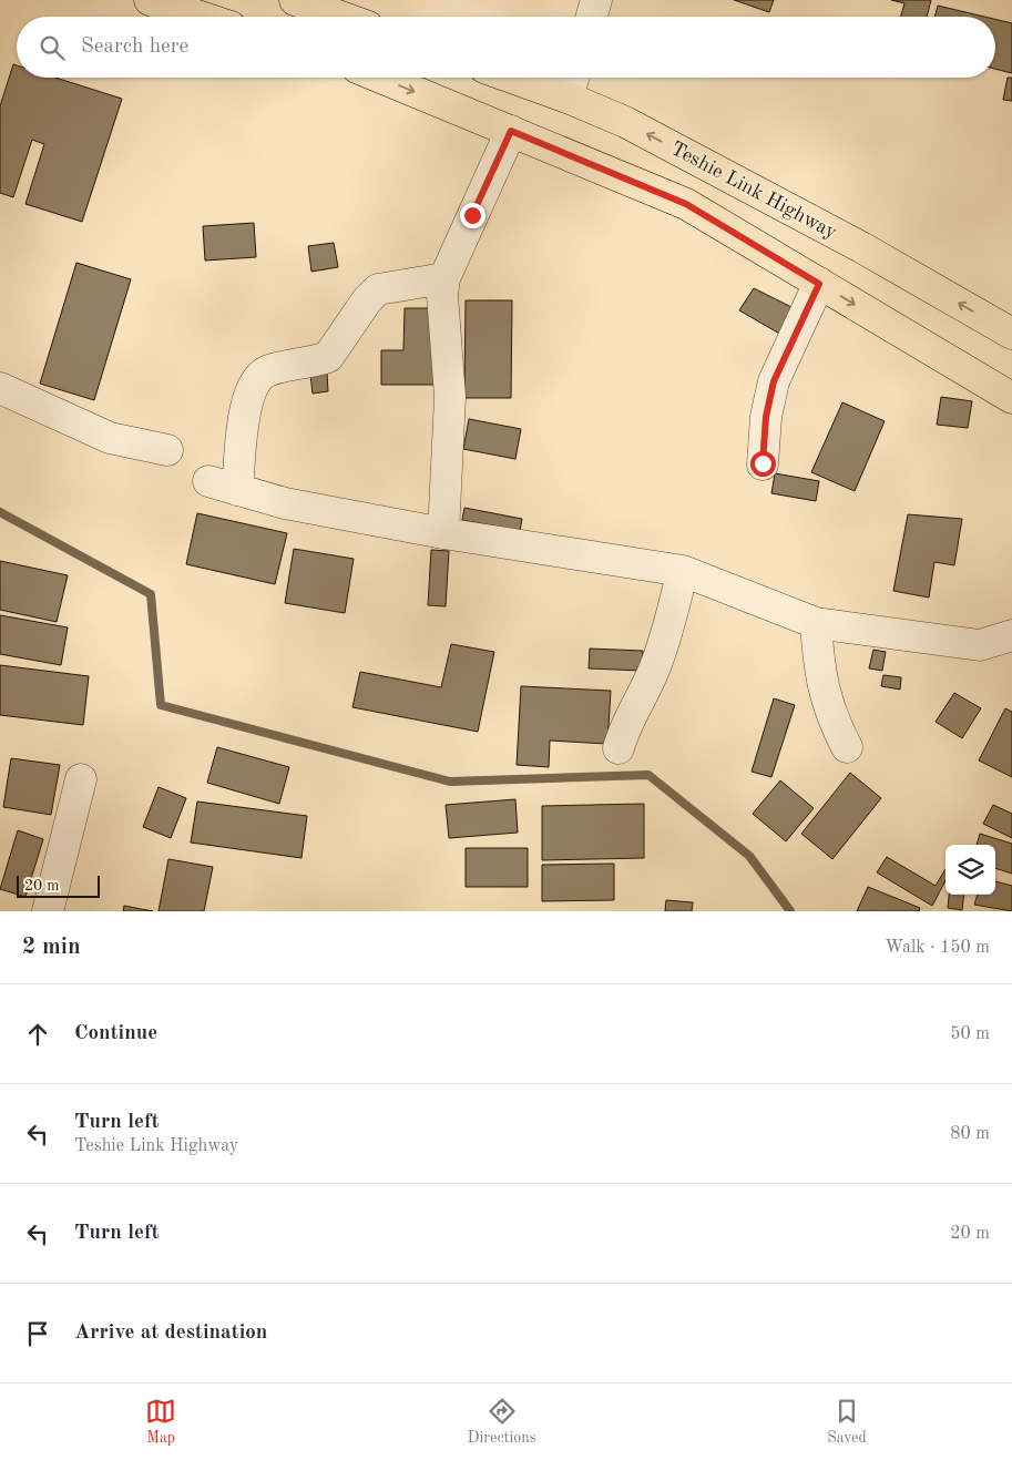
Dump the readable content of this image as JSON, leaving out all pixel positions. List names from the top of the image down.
{
  "streets": {
    "main road": ["Teshie Link Highway"]
  },
  "scale_bar": "20 m",
  "page": {
    "search": "Search here",
    "scale": "20 m",
    "heading": ["2 min", "Walk · 150 m"],
    "list": [
      ["Continue", "50 m"],
      ["Turn left", "Teshie Link Highway", "80 m"],
      ["Turn left", "20 m"],
      "Arrive at destination"
    ],
    "nav": ["Map", "Directions", "Saved"]
  }
}
